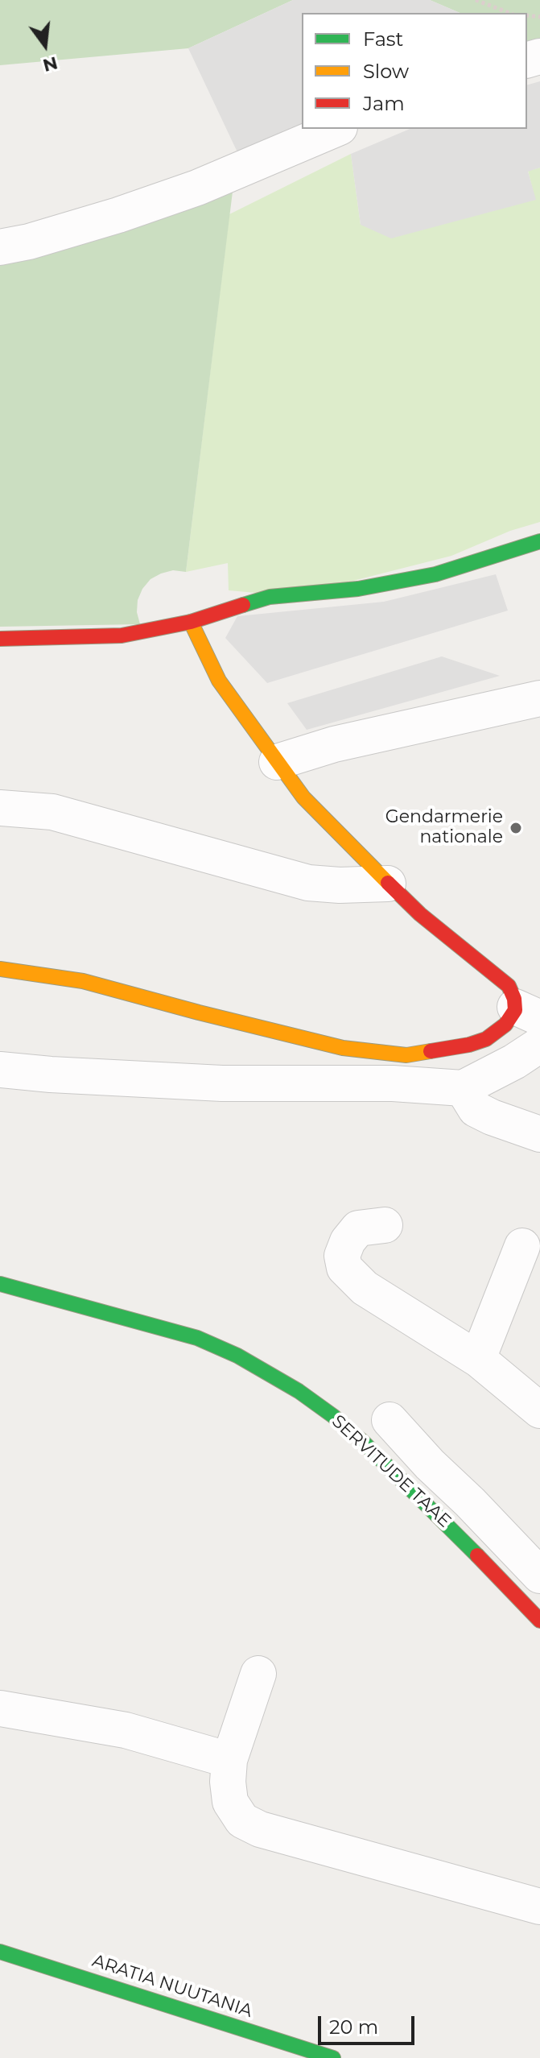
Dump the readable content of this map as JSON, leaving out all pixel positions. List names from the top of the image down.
{
  "streets": {
    "street": ["SERVITUDE TAAE", "ARATIA NUUTANIA"]
  },
  "places": ["Gendarmerie nationale"],
  "legend": ["Fast", "Slow", "Jam"],
  "scale_bar": "20 m",
  "north": "bottom"
}
